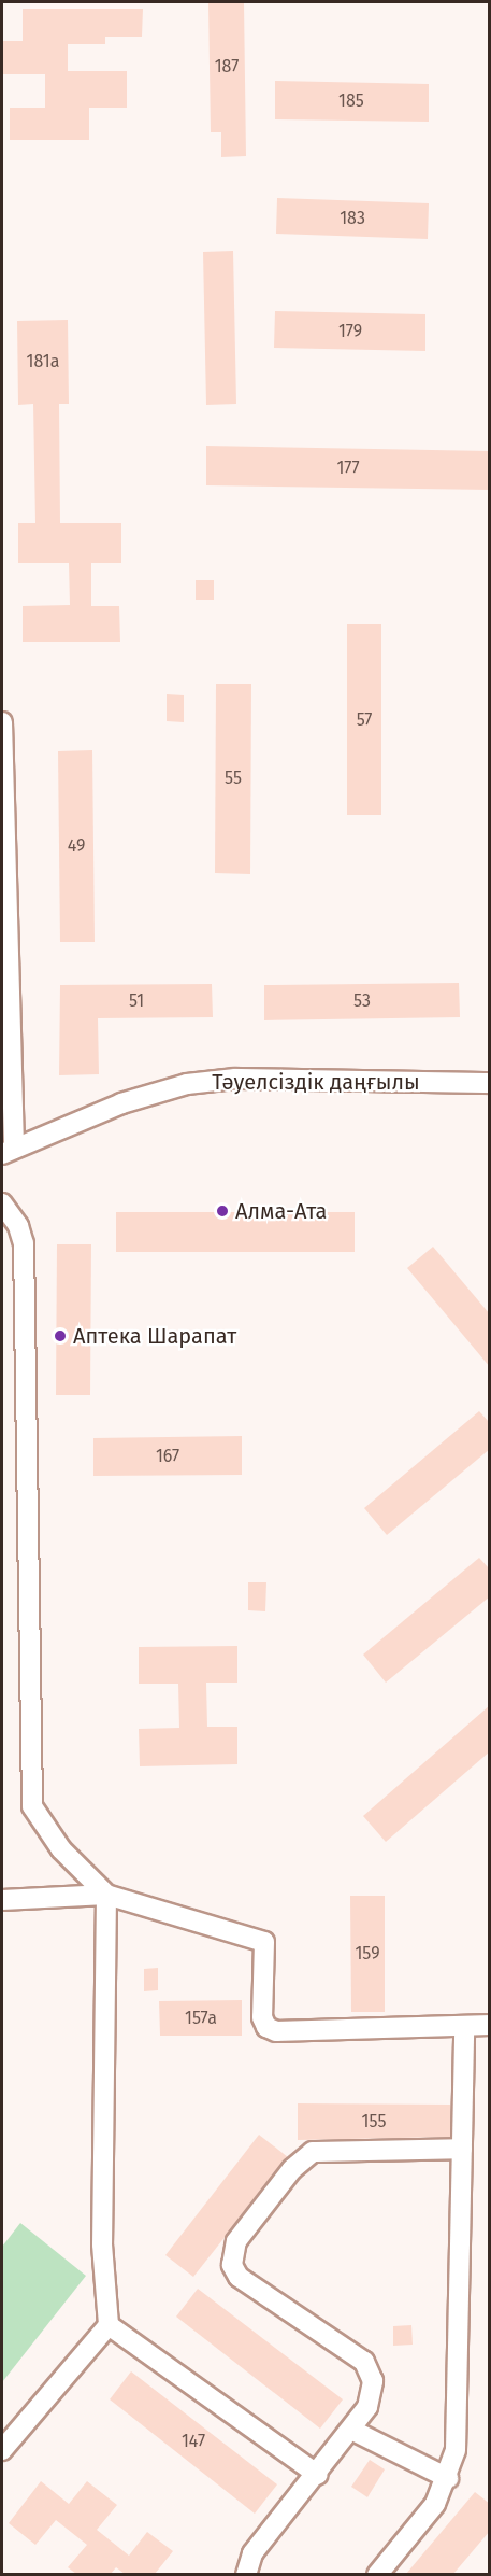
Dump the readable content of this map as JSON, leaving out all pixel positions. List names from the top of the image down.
{
  "streets": {
    "street": ["Тәуелсіздік даңғылы"]
  },
  "places": ["Алма-Ата", "Аптека Шарапат"],
  "house_numbers": [
    "187",
    "185",
    "183",
    "179",
    "181а",
    "177",
    "57",
    "55",
    "49",
    "51",
    "53",
    "167",
    "159",
    "157а",
    "155",
    "147"
  ]
}
